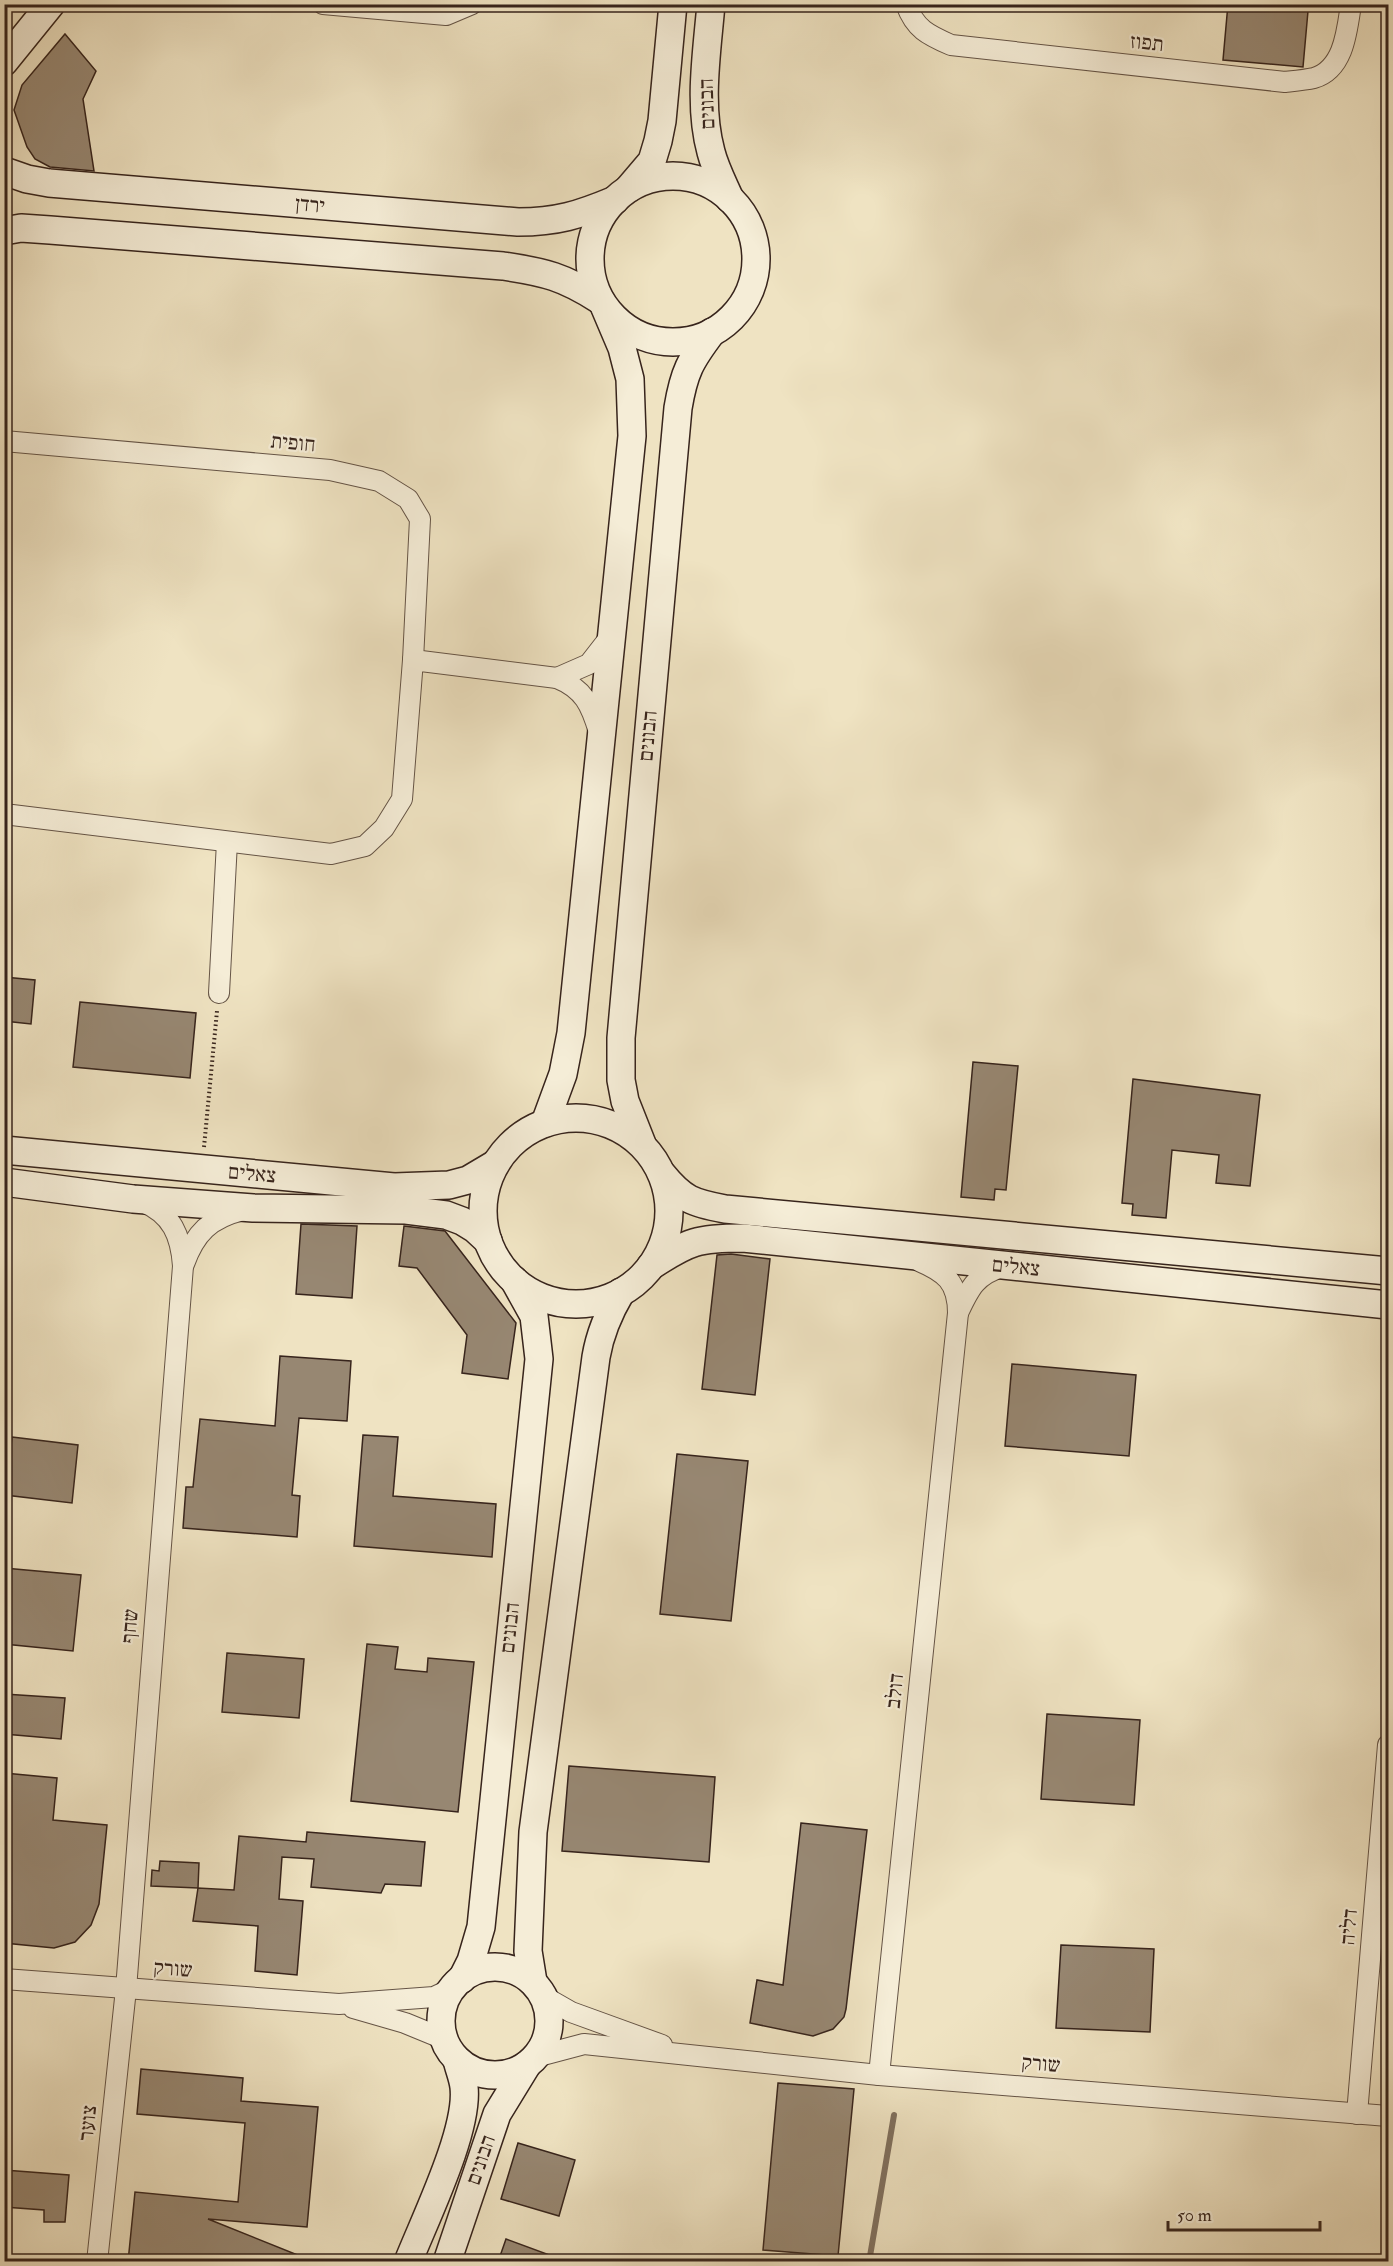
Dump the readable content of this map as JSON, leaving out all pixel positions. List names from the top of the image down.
{
  "streets": {
    "street": [
      "תפוז",
      "הבונים",
      "ירדן",
      "חופית",
      "צאלים",
      "שחף",
      "דולב",
      "דליה",
      "שורק",
      "צוער"
    ]
  },
  "crossings": [
    ["הבונים", "ירדן"],
    ["הבונים", "צאלים"],
    ["הבונים", "שורק"],
    ["צאלים", "שחף"],
    ["צאלים", "דולב"],
    ["שחף", "שורק"],
    ["שחף", "צוער"],
    ["דולב", "שורק"],
    ["דליה", "שורק"],
    ["שורק", "צוער"]
  ],
  "scale_bar": "50 m"
}
